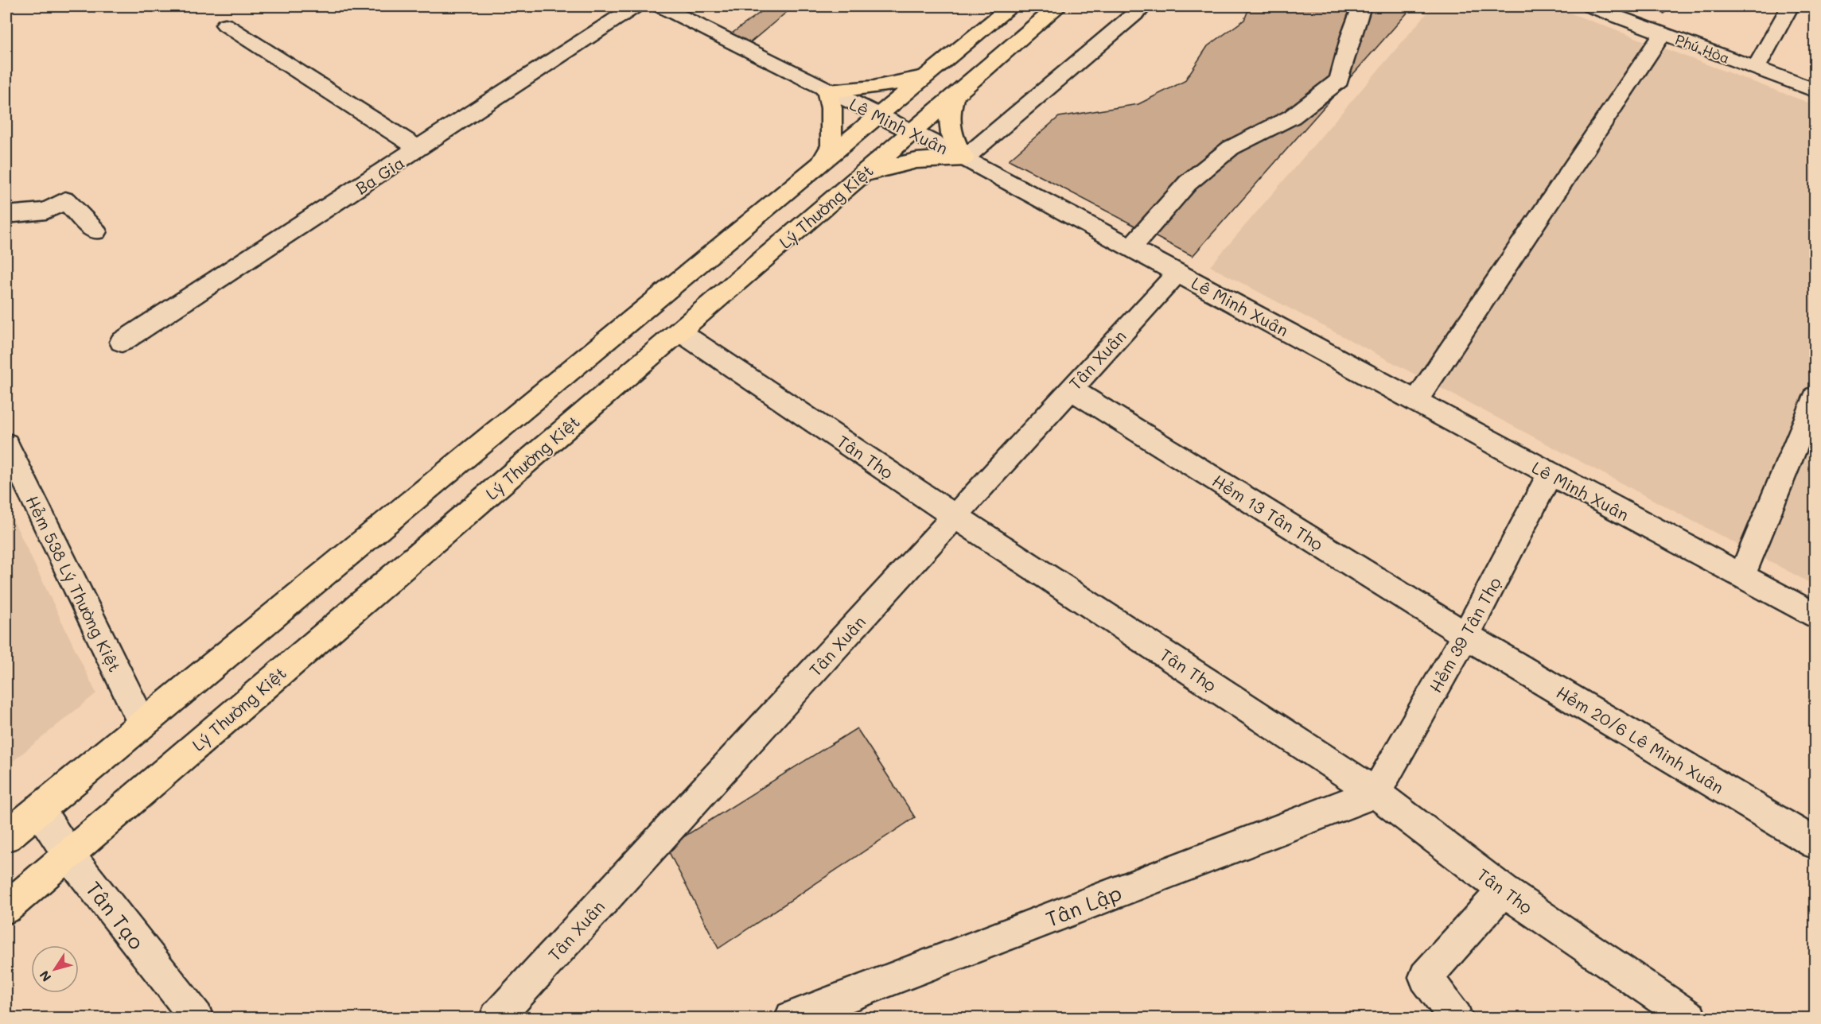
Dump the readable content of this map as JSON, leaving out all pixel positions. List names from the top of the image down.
{
  "streets": {
    "main road": ["Lý Thường Kiệt"],
    "street": [
      "Phú Hòa",
      "Lê Minh Xuân",
      "Ba Gia",
      "Tân Xuân",
      "Tân Thọ",
      "Hẻm 13 Tân Thọ",
      "Hẻm 538 Lý Thường Kiệt",
      "Hẻm 39 Tân Thọ",
      "Hẻm 20/6 Lê Minh Xuân",
      "Tân Lập",
      "Tân Tạo"
    ]
  },
  "crossings": [
    ["Lê Minh Xuân", "Lý Thường Kiệt"],
    ["Lê Minh Xuân", "Tân Xuân"],
    ["Lê Minh Xuân", "Hẻm 39 Tân Thọ"],
    ["Lý Thường Kiệt", "Tân Thọ"],
    ["Lý Thường Kiệt", "Hẻm 538 Lý Thường Kiệt"],
    ["Lý Thường Kiệt", "Tân Tạo"],
    ["Tân Xuân", "Tân Thọ"],
    ["Tân Xuân", "Hẻm 13 Tân Thọ"],
    ["Tân Thọ", "Hẻm 39 Tân Thọ"],
    ["Tân Thọ", "Tân Lập"],
    ["Hẻm 13 Tân Thọ", "Hẻm 39 Tân Thọ"],
    ["Hẻm 13 Tân Thọ", "Hẻm 20/6 Lê Minh Xuân"],
    ["Hẻm 39 Tân Thọ", "Hẻm 20/6 Lê Minh Xuân"],
    ["Hẻm 39 Tân Thọ", "Tân Lập"]
  ],
  "north": "bottom left"
}
